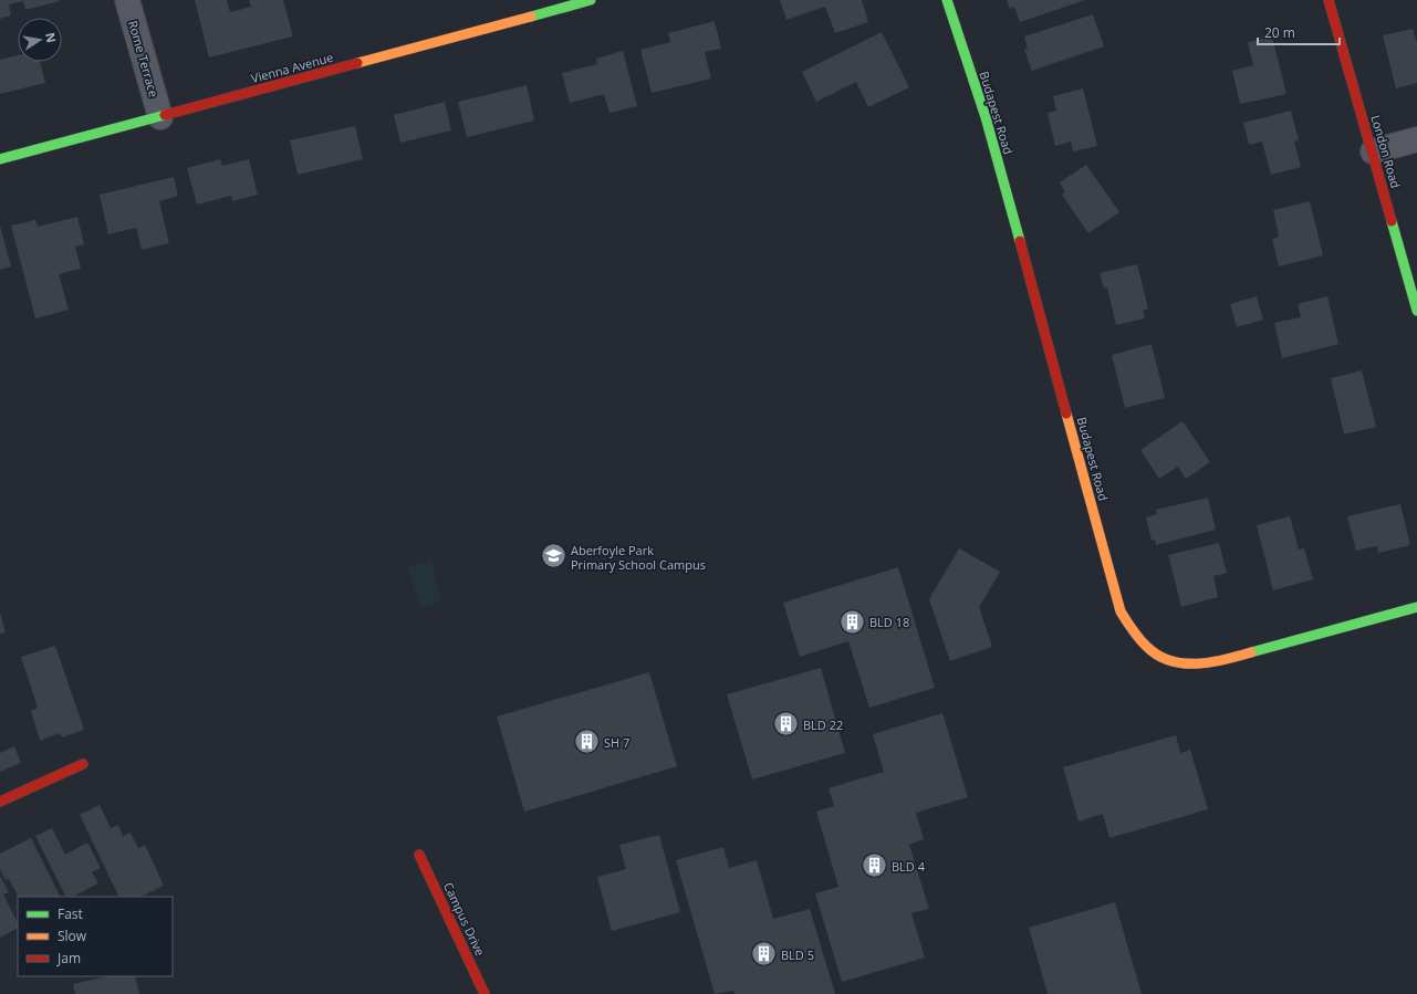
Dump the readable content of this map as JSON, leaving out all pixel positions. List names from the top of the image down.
{
  "streets": {
    "street": [
      "Rome Terrace",
      "Vienna Avenue",
      "Budapest Road",
      "London Road",
      "Campus Drive"
    ]
  },
  "crossings": [
    ["Rome Terrace", "Vienna Avenue"]
  ],
  "places": {
    "school or university": ["Aberfoyle Park Primary School Campus"],
    "building": [
      "BLD 18",
      "BLD 22",
      "SH 7",
      "BLD 4",
      "BLD 5"
    ]
  },
  "legend": ["Fast", "Slow", "Jam"],
  "scale_bar": "20 m",
  "north": "right"
}
